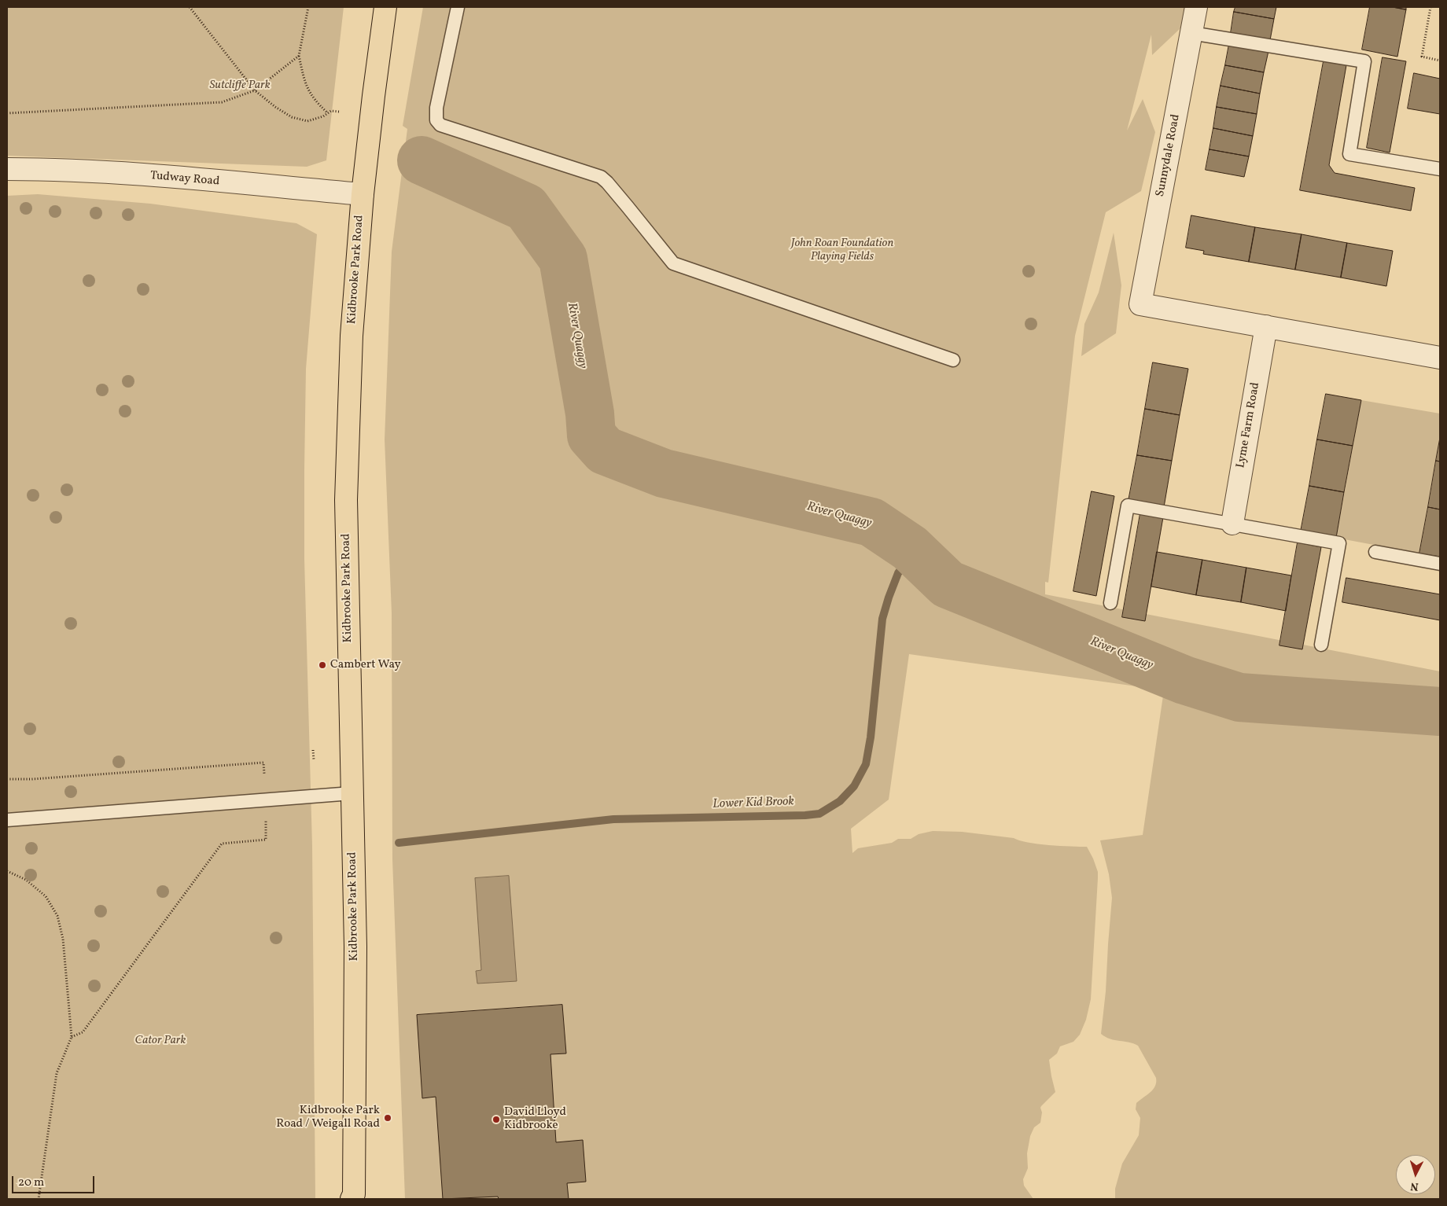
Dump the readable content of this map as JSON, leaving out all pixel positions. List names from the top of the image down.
{
  "streets": {
    "highway": ["Kidbrooke Park Road"],
    "street": ["Sunnydale Road", "Tudway Road", "Lyme Farm Road"]
  },
  "crossings": [
    ["Sunnydale Road", "Lyme Farm Road"],
    ["Tudway Road", "Kidbrooke Park Road"]
  ],
  "water": ["River Quaggy", "Lower Kid Brook"],
  "parks": ["Sutcliffe Park", "John Roan Foundation Playing Fields", "Cator Park"],
  "places": ["Cambert Way", "Kidbrooke Park Road / Weigall Road", "David Lloyd Kidbrooke"],
  "scale_bar": "20 m",
  "north": "bottom"
}
